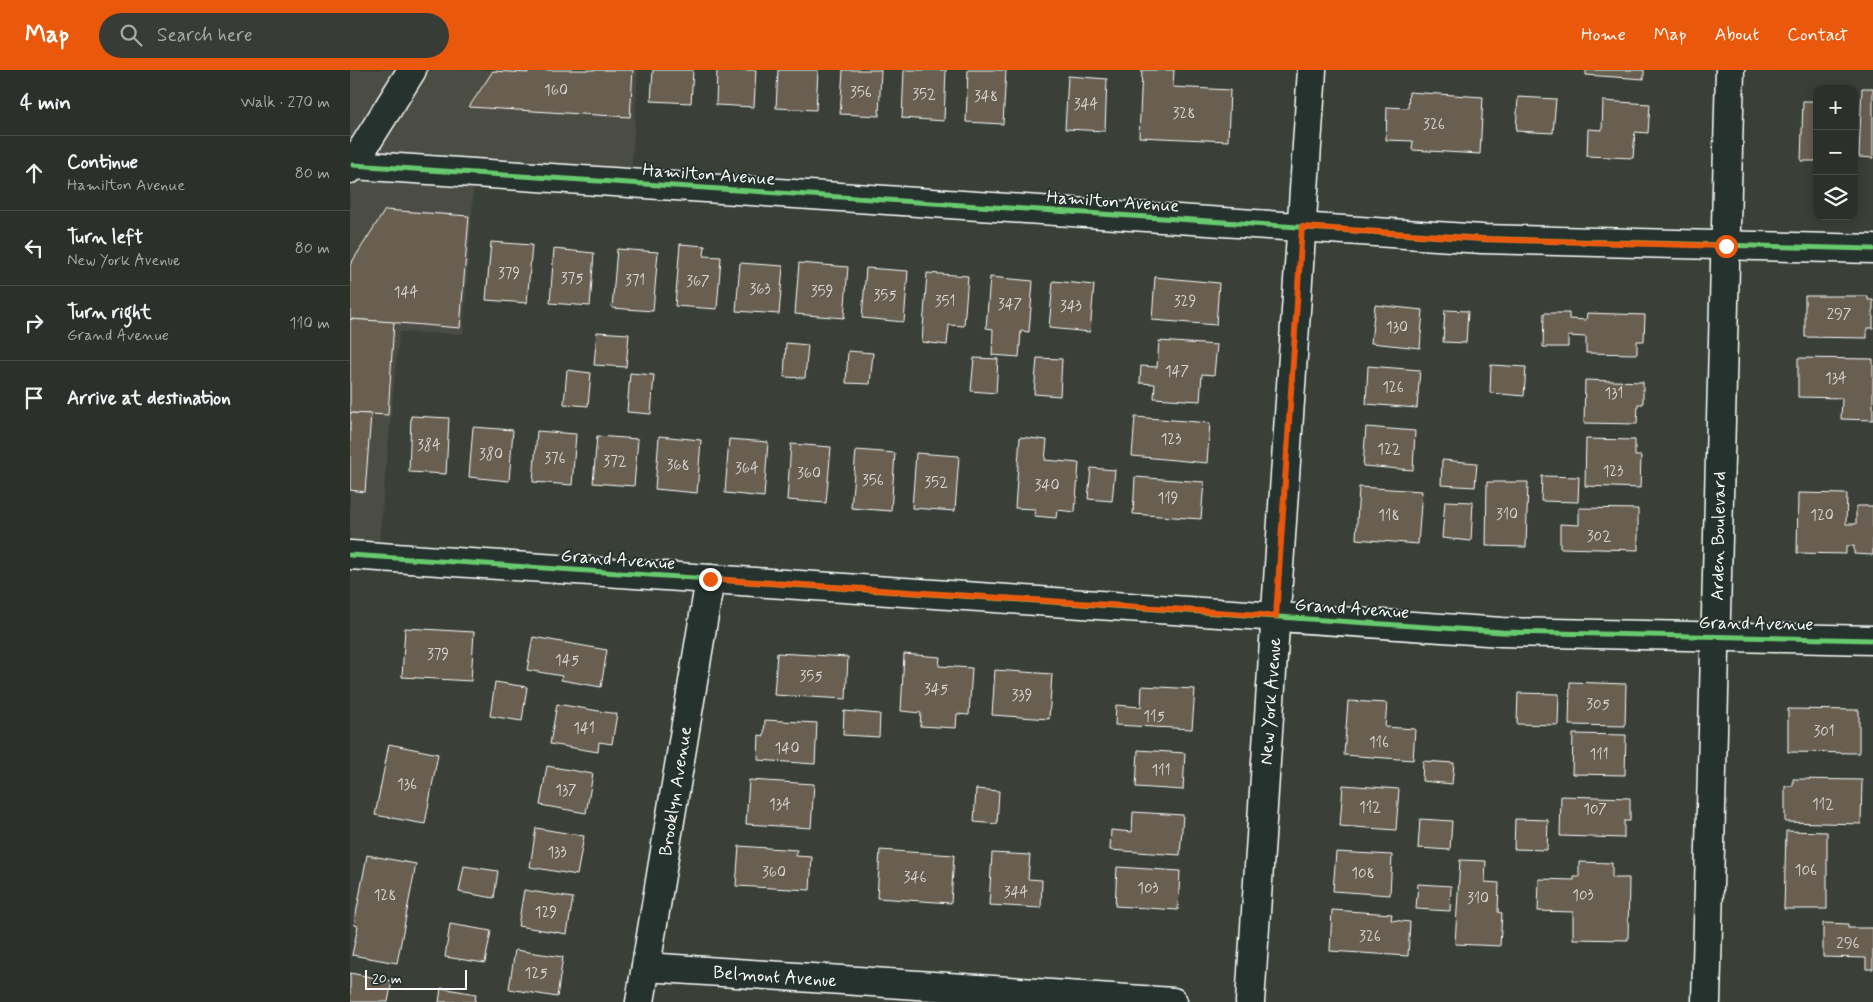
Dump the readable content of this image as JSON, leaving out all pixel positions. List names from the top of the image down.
{
  "streets": {
    "street": [
      "Hamilton Avenue",
      "Arden Boulevard",
      "Grand Avenue",
      "New York Avenue",
      "Brooklyn Avenue",
      "Belmont Avenue"
    ]
  },
  "crossings": [
    ["Hamilton Avenue", "Arden Boulevard"],
    ["Hamilton Avenue", "New York Avenue"],
    ["Arden Boulevard", "Grand Avenue"],
    ["Grand Avenue", "New York Avenue"],
    ["Grand Avenue", "Brooklyn Avenue"],
    ["Brooklyn Avenue", "Belmont Avenue"]
  ],
  "house_numbers": [
    "160",
    "356",
    "352",
    "348",
    "344",
    "328",
    "326",
    "379",
    "375",
    "371",
    "367",
    "363",
    "359",
    "144",
    "355",
    "351",
    "329",
    "347",
    "343",
    "297",
    "130",
    "147",
    "134",
    "126",
    "131",
    "123",
    "384",
    "122",
    "380",
    "376",
    "372",
    "368",
    "364",
    "123",
    "360",
    "356",
    "352",
    "340",
    "119",
    "310",
    "118",
    "120",
    "302",
    "379",
    "145",
    "355",
    "345",
    "339",
    "305",
    "115",
    "141",
    "301",
    "116",
    "140",
    "111",
    "111",
    "136",
    "137",
    "134",
    "112",
    "112",
    "107",
    "133",
    "106",
    "360",
    "108",
    "346",
    "103",
    "344",
    "128",
    "103",
    "310",
    "129",
    "326",
    "296",
    "125"
  ],
  "scale_bar": "20 m",
  "page": {
    "header": "Map",
    "search": "Search here",
    "nav": [
      "Home",
      "Map",
      "About",
      "Contact"
    ],
    "heading": ["4 min", "Walk · 270 m"],
    "map_buttons": ["+", "−"],
    "list": [
      ["Continue", "Hamilton Avenue", "80 m"],
      ["Turn left", "New York Avenue", "80 m"],
      ["Turn right", "Grand Avenue", "110 m"],
      "Arrive at destination"
    ],
    "scale": "20 m"
  }
}
